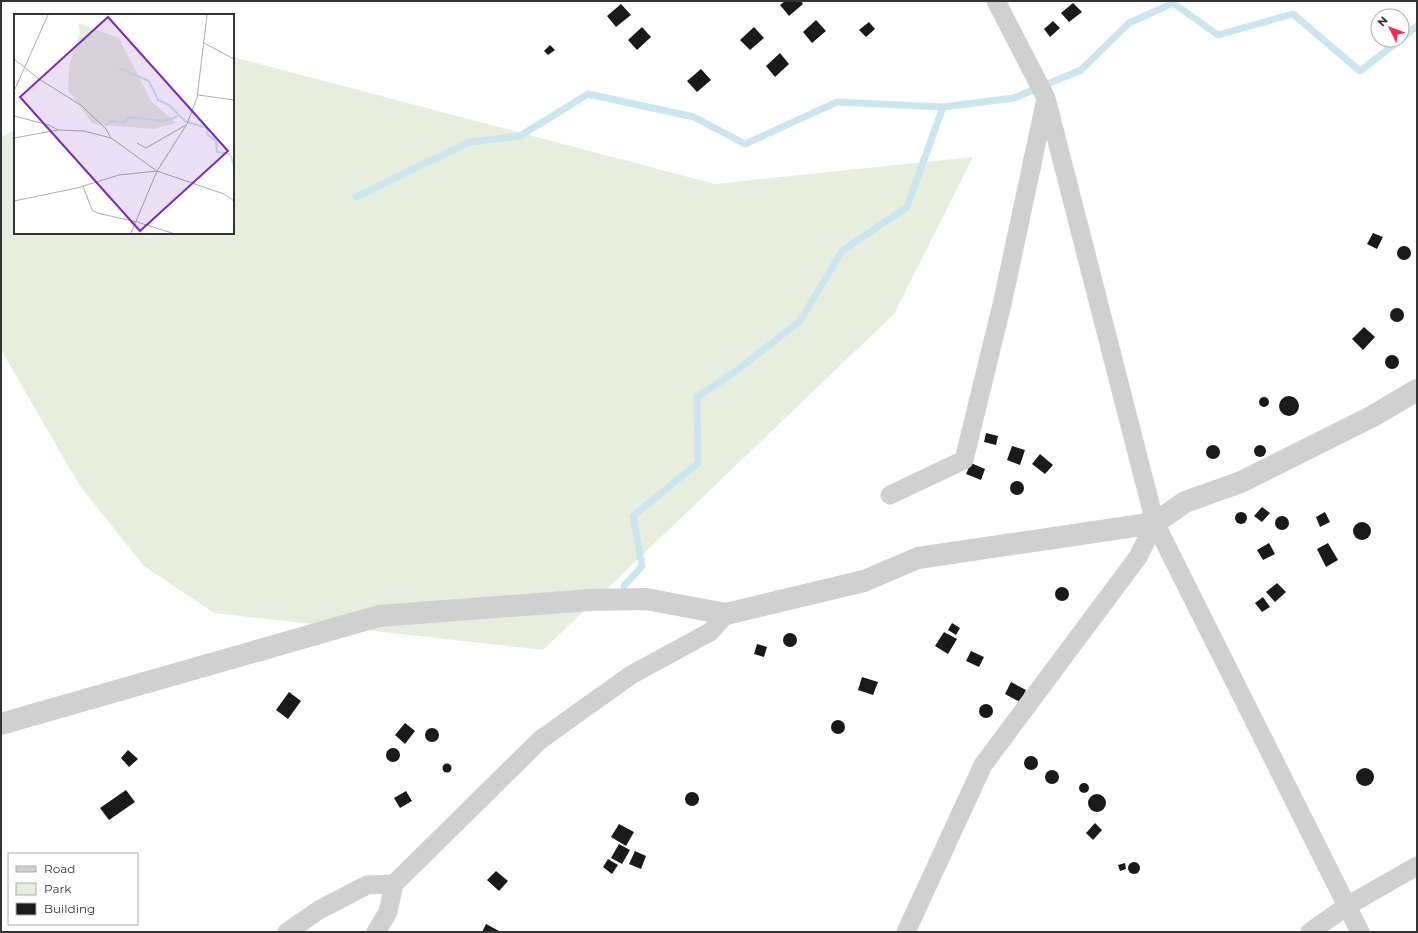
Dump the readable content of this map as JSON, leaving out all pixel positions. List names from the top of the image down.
{
  "legend": ["Road", "Park", "Building"],
  "north": "top left"
}
